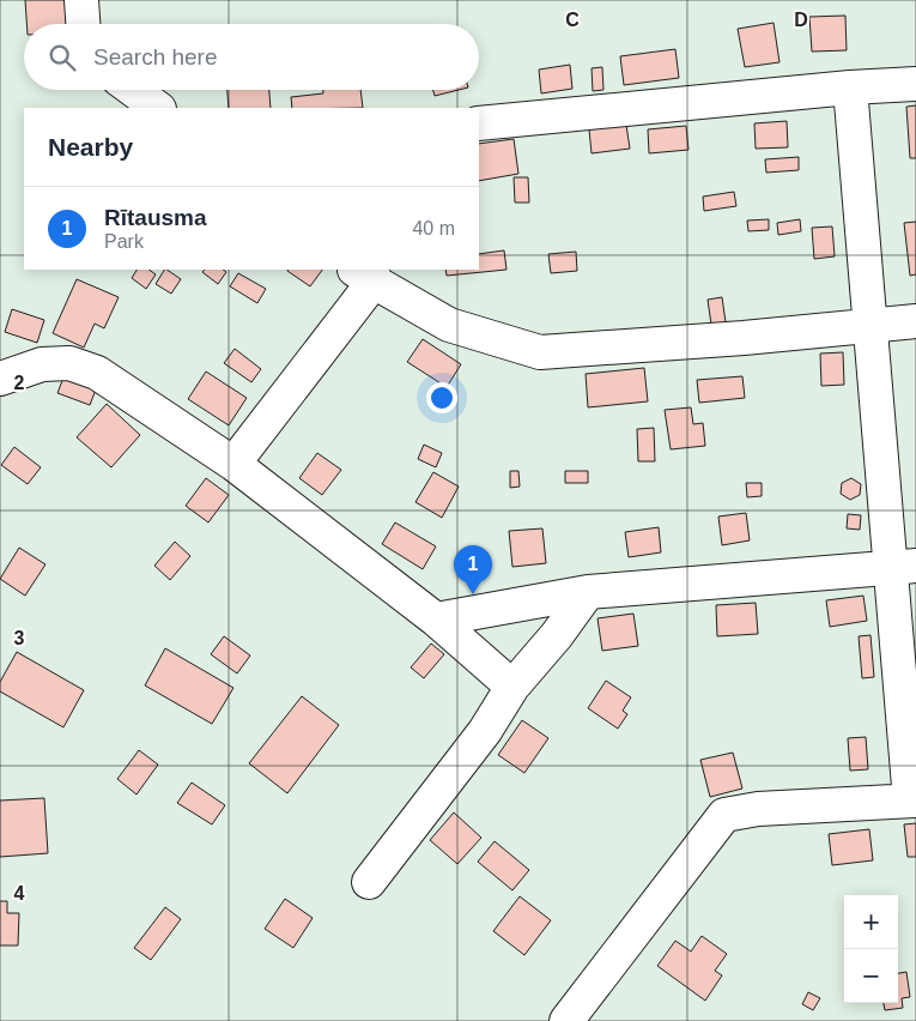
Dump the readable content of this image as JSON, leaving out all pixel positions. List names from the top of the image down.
{
  "page": {
    "search": "Search here",
    "heading": "Nearby",
    "list": [
      {
        "mark": "1",
        "name": "Rītausma",
        "note": "Park",
        "value": "40 m"
      }
    ],
    "pins": "1",
    "map_buttons": ["+", "−"]
  },
  "grid": {
    "columns": ["C", "D"],
    "rows": ["2", "3", "4"]
  }
}
